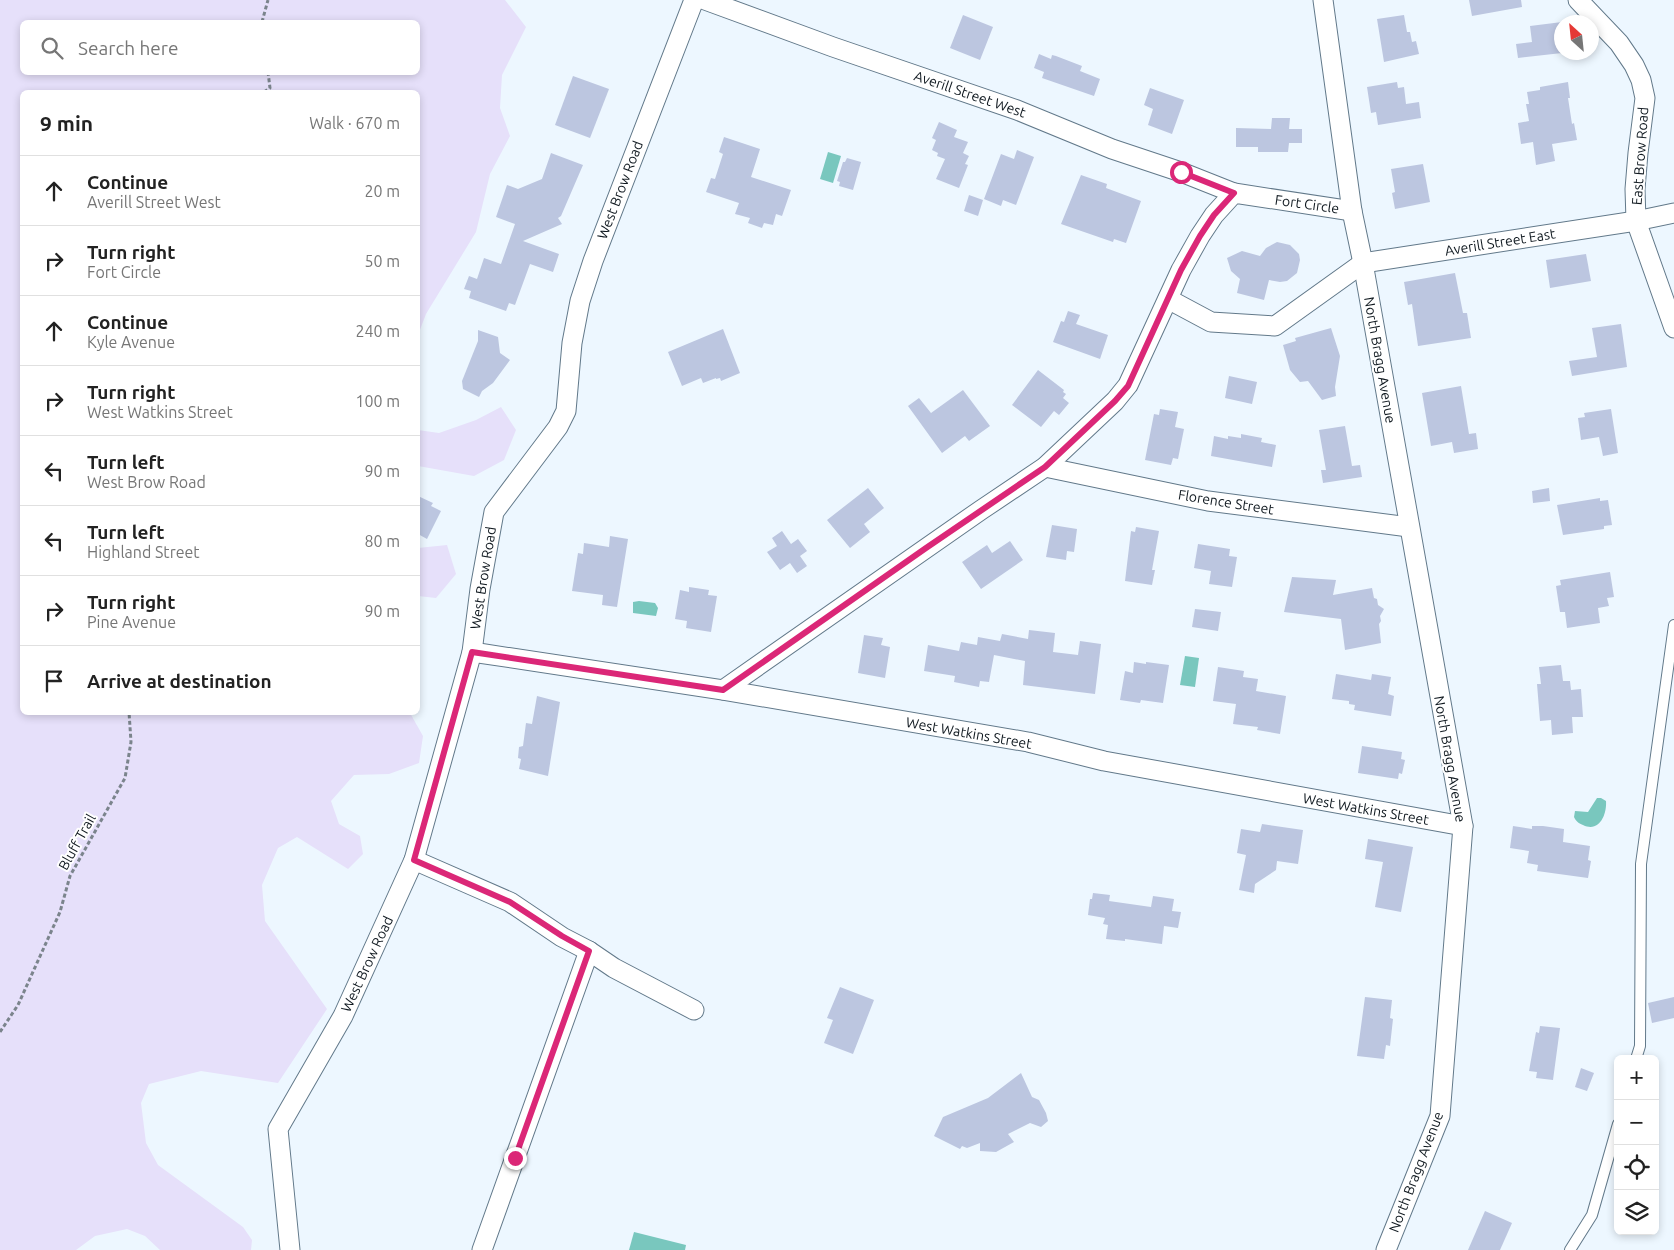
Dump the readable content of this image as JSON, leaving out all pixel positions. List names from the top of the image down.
{
  "streets": {
    "street": [
      "Averill Street West",
      "East Brow Road",
      "West Brow Road",
      "Fort Circle",
      "Averill Street East",
      "North Bragg Avenue",
      "Florence Street",
      "West Watkins Street"
    ],
    "path": ["Bluff Trail"]
  },
  "crossings": [
    ["Averill Street West", "Fort Circle"],
    ["East Brow Road", "Averill Street East"],
    ["West Brow Road", "West Watkins Street"],
    ["Fort Circle", "Averill Street East"],
    ["Fort Circle", "North Bragg Avenue"],
    ["Averill Street East", "North Bragg Avenue"],
    ["North Bragg Avenue", "Florence Street"],
    ["North Bragg Avenue", "West Watkins Street"]
  ],
  "north": "top left",
  "page": {
    "search": "Search here",
    "heading": ["9 min", "Walk · 670 m"],
    "list": [
      ["Continue", "Averill Street West", "20 m"],
      ["Turn right", "Fort Circle", "50 m"],
      ["Continue", "Kyle Avenue", "240 m"],
      ["Turn right", "West Watkins Street", "100 m"],
      ["Turn left", "West Brow Road", "90 m"],
      ["Turn left", "Highland Street", "80 m"],
      ["Turn right", "Pine Avenue", "90 m"],
      "Arrive at destination"
    ],
    "map_buttons": ["+", "−"]
  }
}
